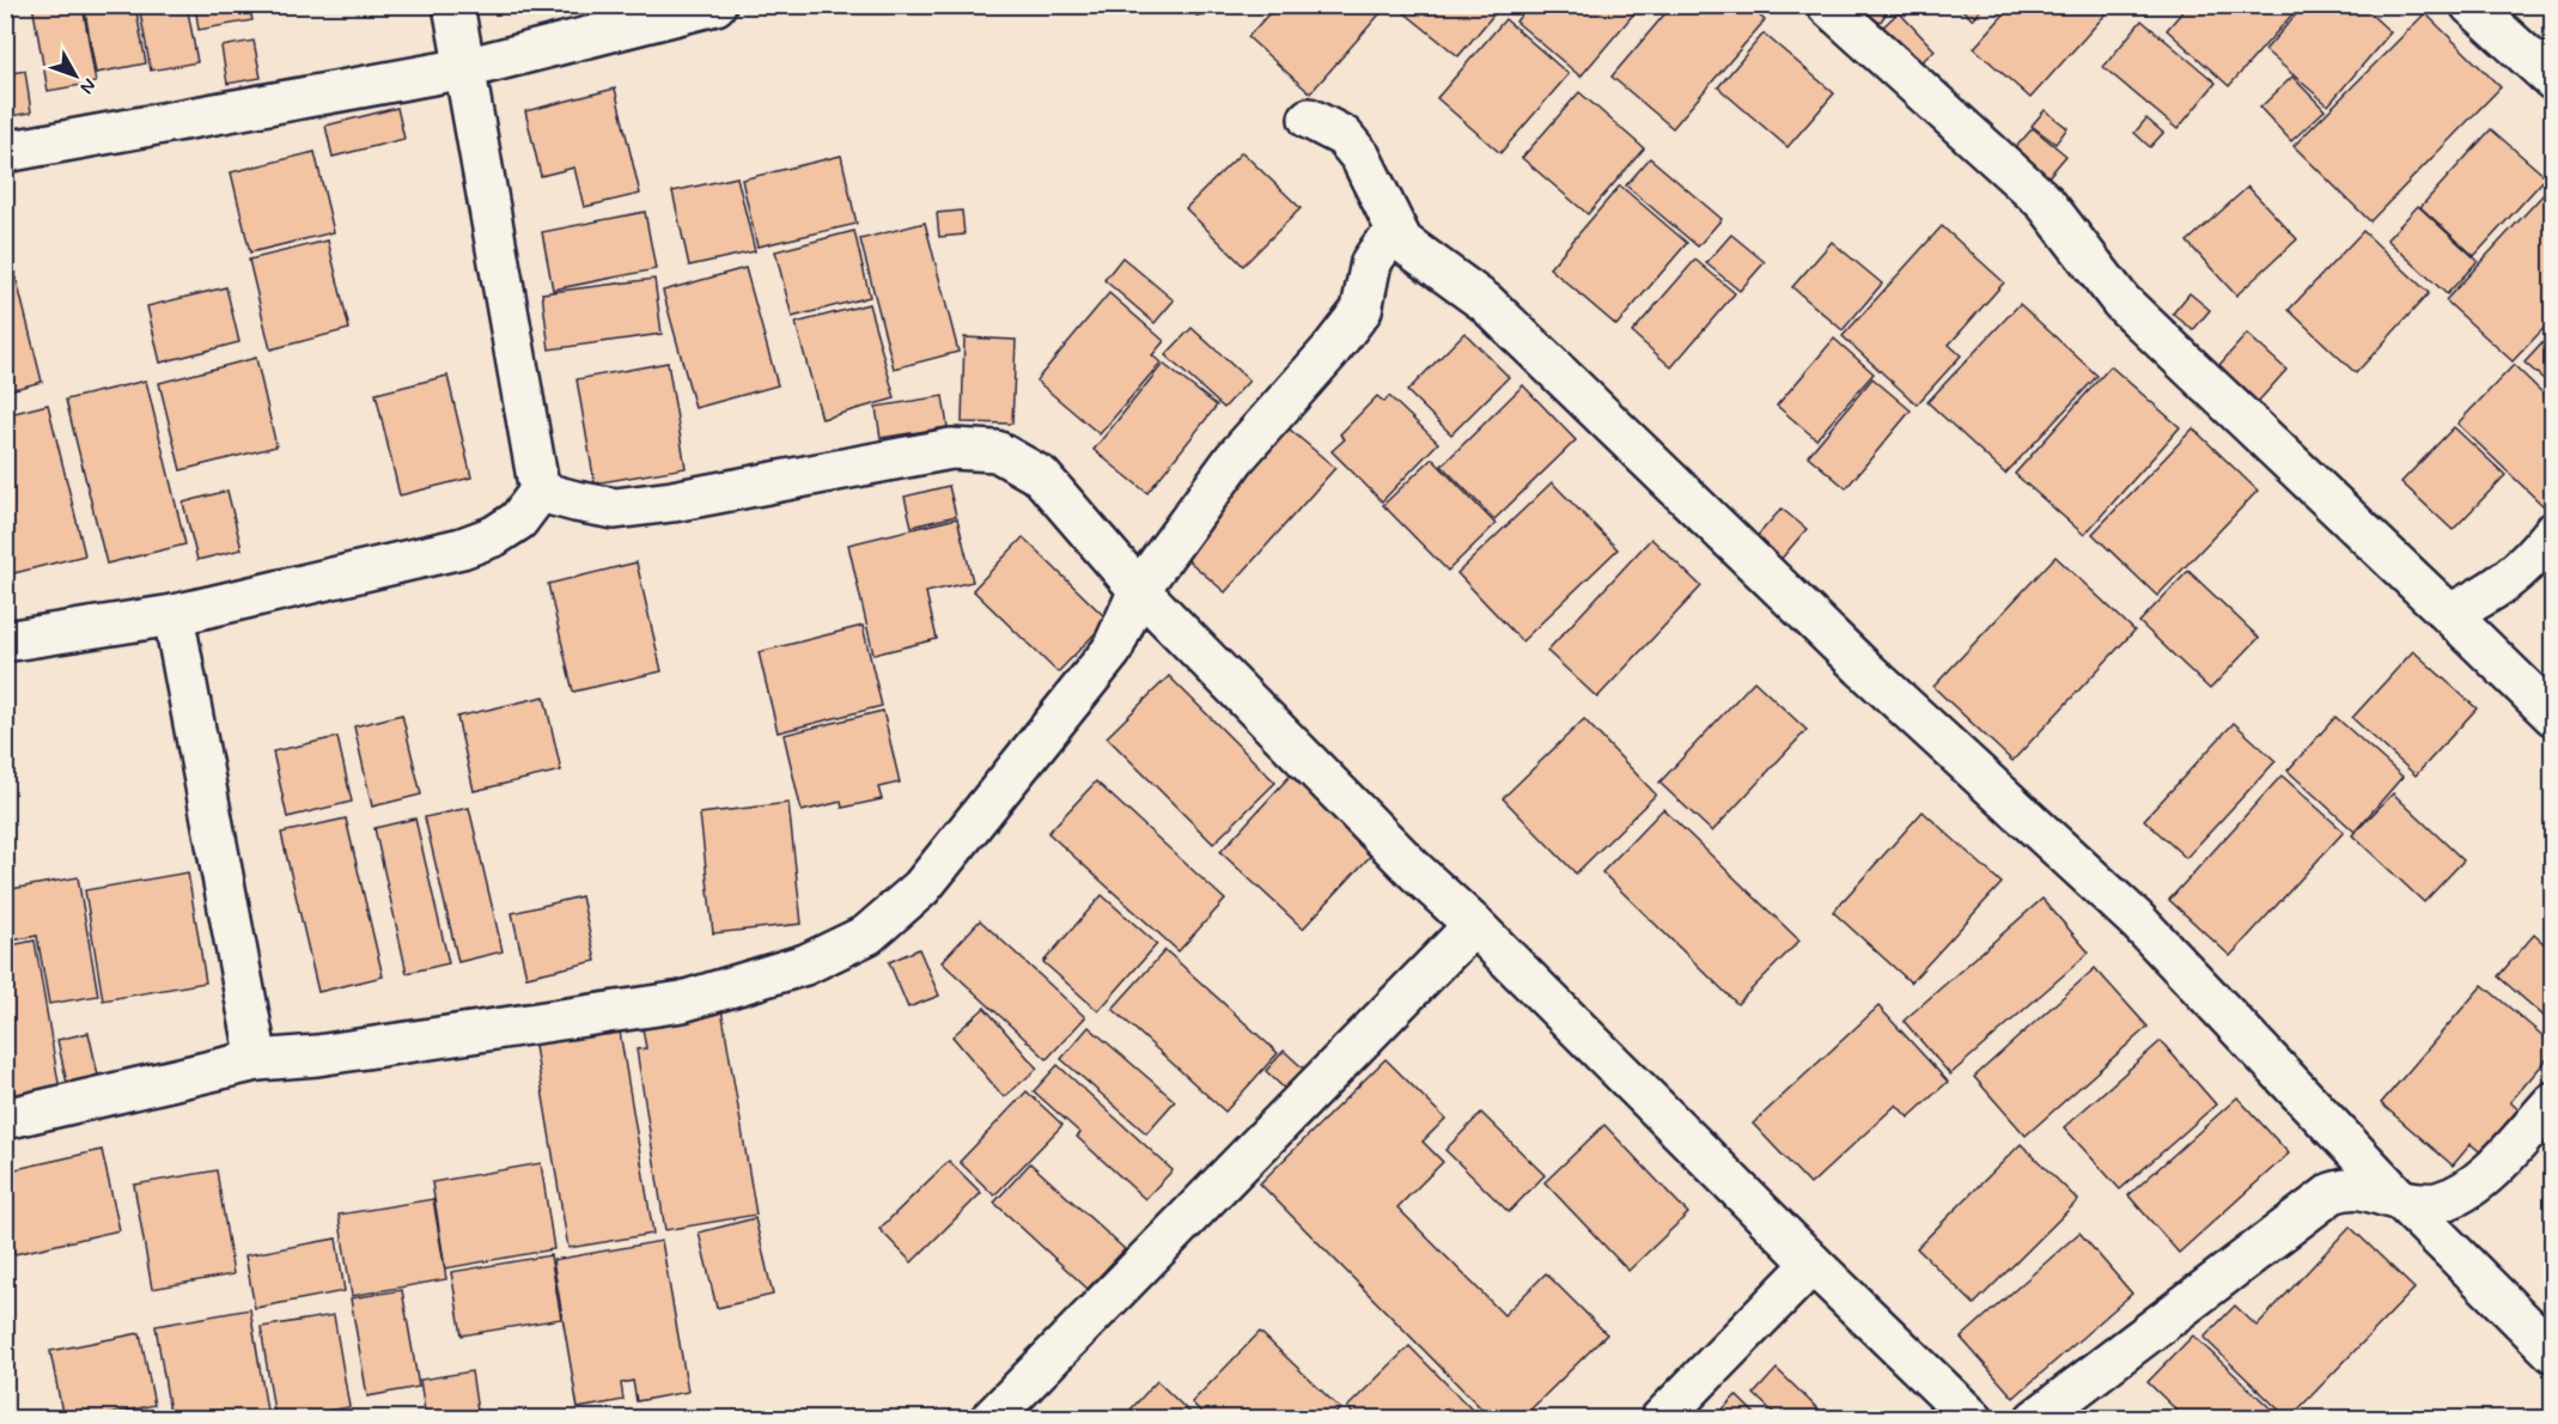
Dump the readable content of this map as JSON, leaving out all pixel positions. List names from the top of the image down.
{
  "north": "bottom right"
}
